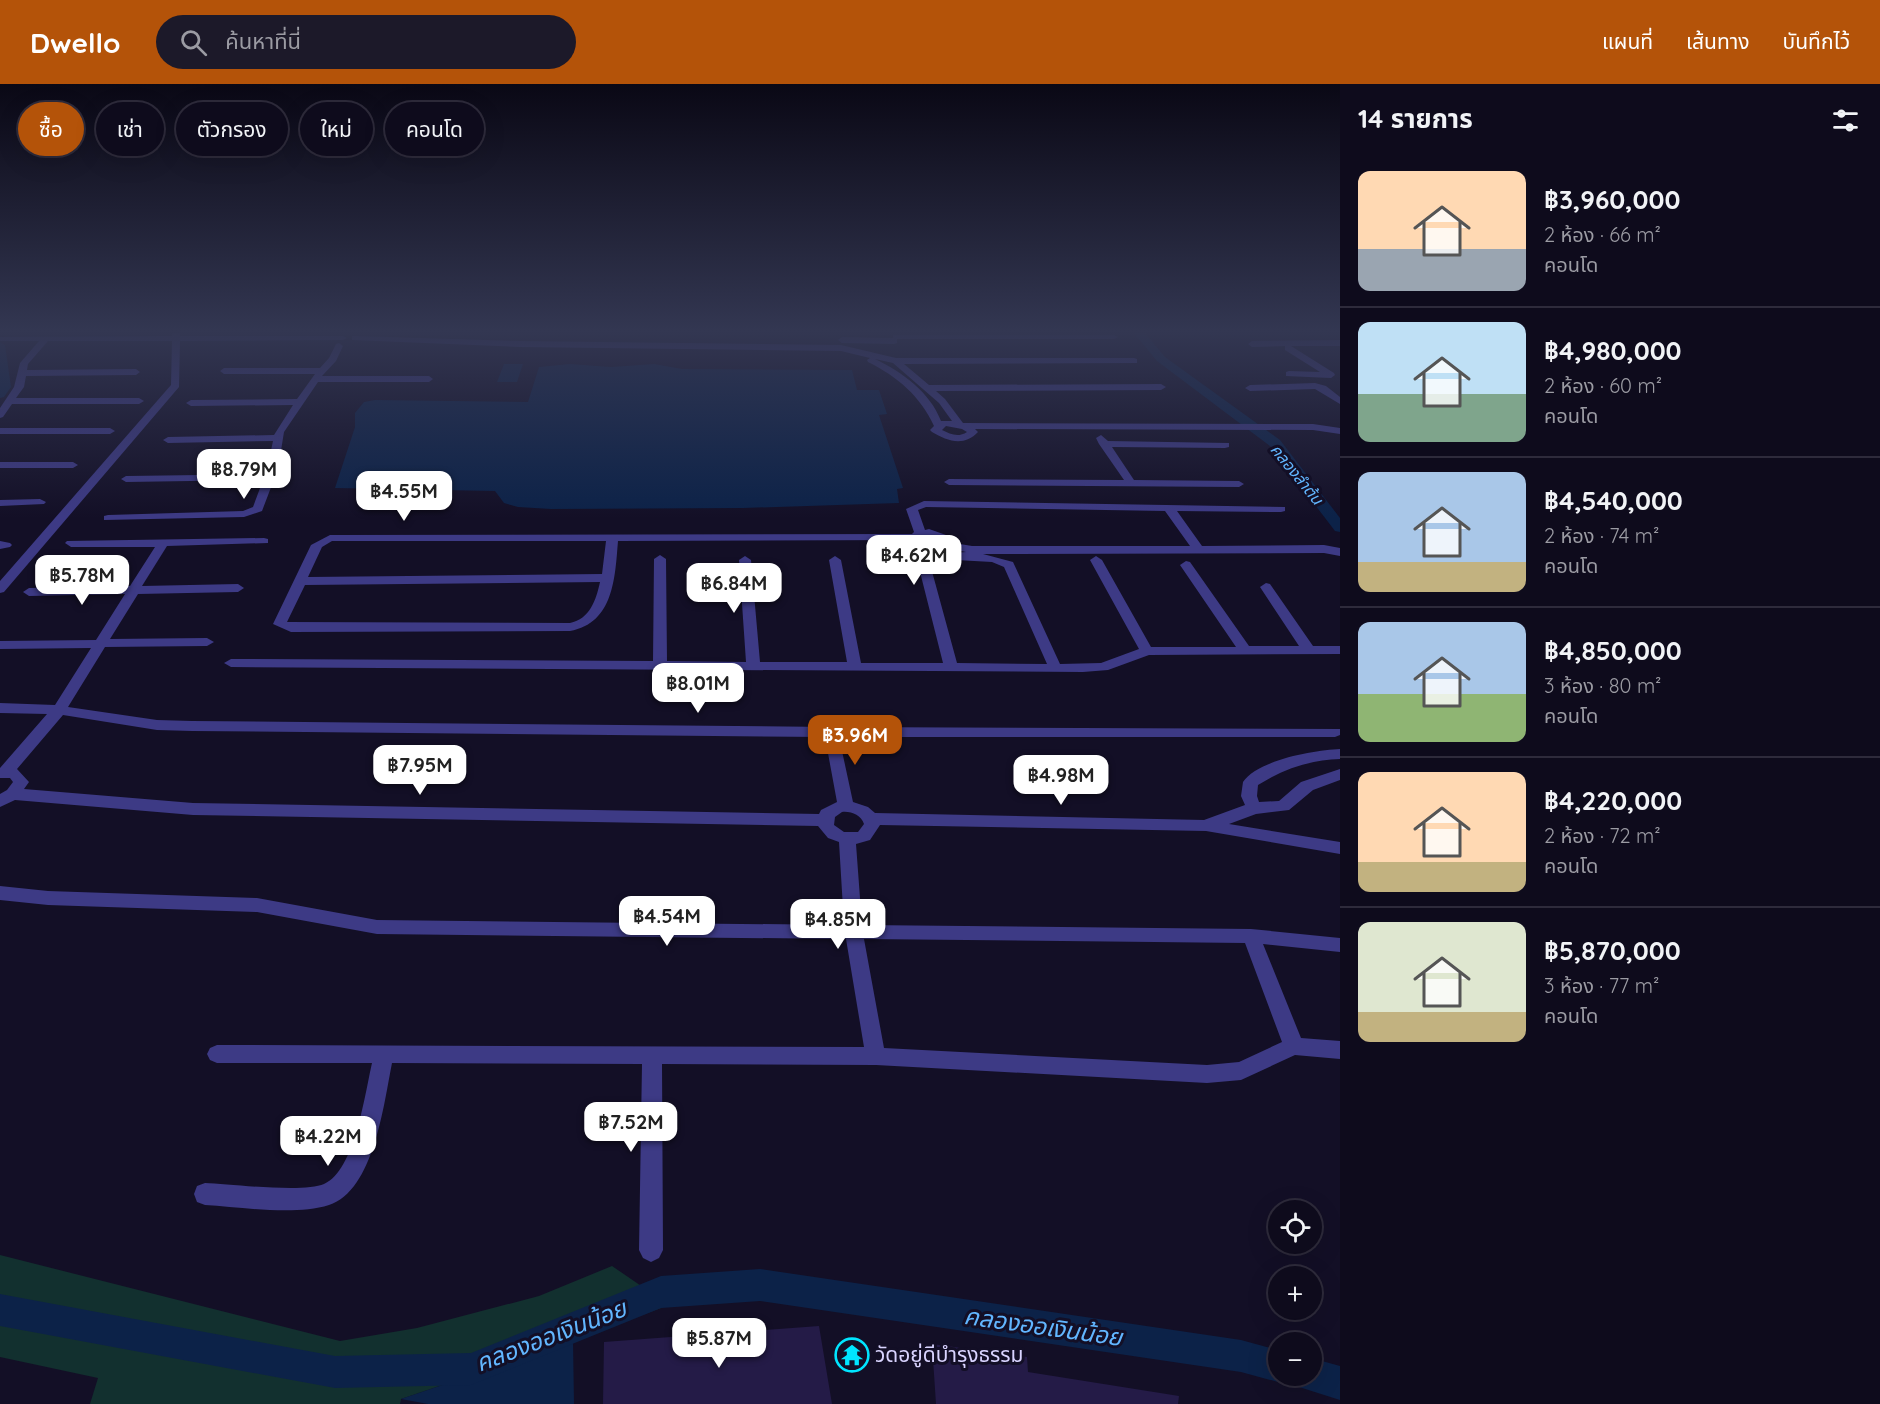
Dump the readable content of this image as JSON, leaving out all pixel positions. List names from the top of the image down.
{
  "water": ["คลองลำต้น", "คลองออเงินน้อย"],
  "places": {
    "temple": ["วัดอยู่ดีบำรุงธรรม"]
  },
  "page": {
    "header": "Dwello",
    "search": "ค้นหาที่นี่",
    "nav": ["แผนที่", "เส้นทาง", "บันทึกไว้"],
    "heading": "14 รายการ",
    "chip": [
      "ซื้อ",
      "เช่า",
      "ตัวกรอง",
      "ใหม่",
      "คอนโด"
    ],
    "list": [
      {
        "name": "฿3,960,000",
        "note": "2 ห้อง · 66 m² · คอนโด"
      },
      {
        "name": "฿4,980,000",
        "note": "2 ห้อง · 60 m² · คอนโด"
      },
      {
        "name": "฿4,540,000",
        "note": "2 ห้อง · 74 m² · คอนโด"
      },
      {
        "name": "฿4,850,000",
        "note": "3 ห้อง · 80 m² · คอนโด"
      },
      {
        "name": "฿4,220,000",
        "note": "2 ห้อง · 72 m² · คอนโด"
      },
      {
        "name": "฿5,870,000",
        "note": "3 ห้อง · 77 m² · คอนโด"
      }
    ],
    "price": [
      "฿8.79M",
      "฿4.55M",
      "฿4.62M",
      "฿5.78M",
      "฿6.84M",
      "฿8.01M",
      "฿3.96M",
      "฿7.95M",
      "฿4.98M",
      "฿4.54M",
      "฿4.85M",
      "฿7.52M",
      "฿4.22M",
      "฿5.87M"
    ],
    "map_buttons": ["+", "−"]
  }
}
